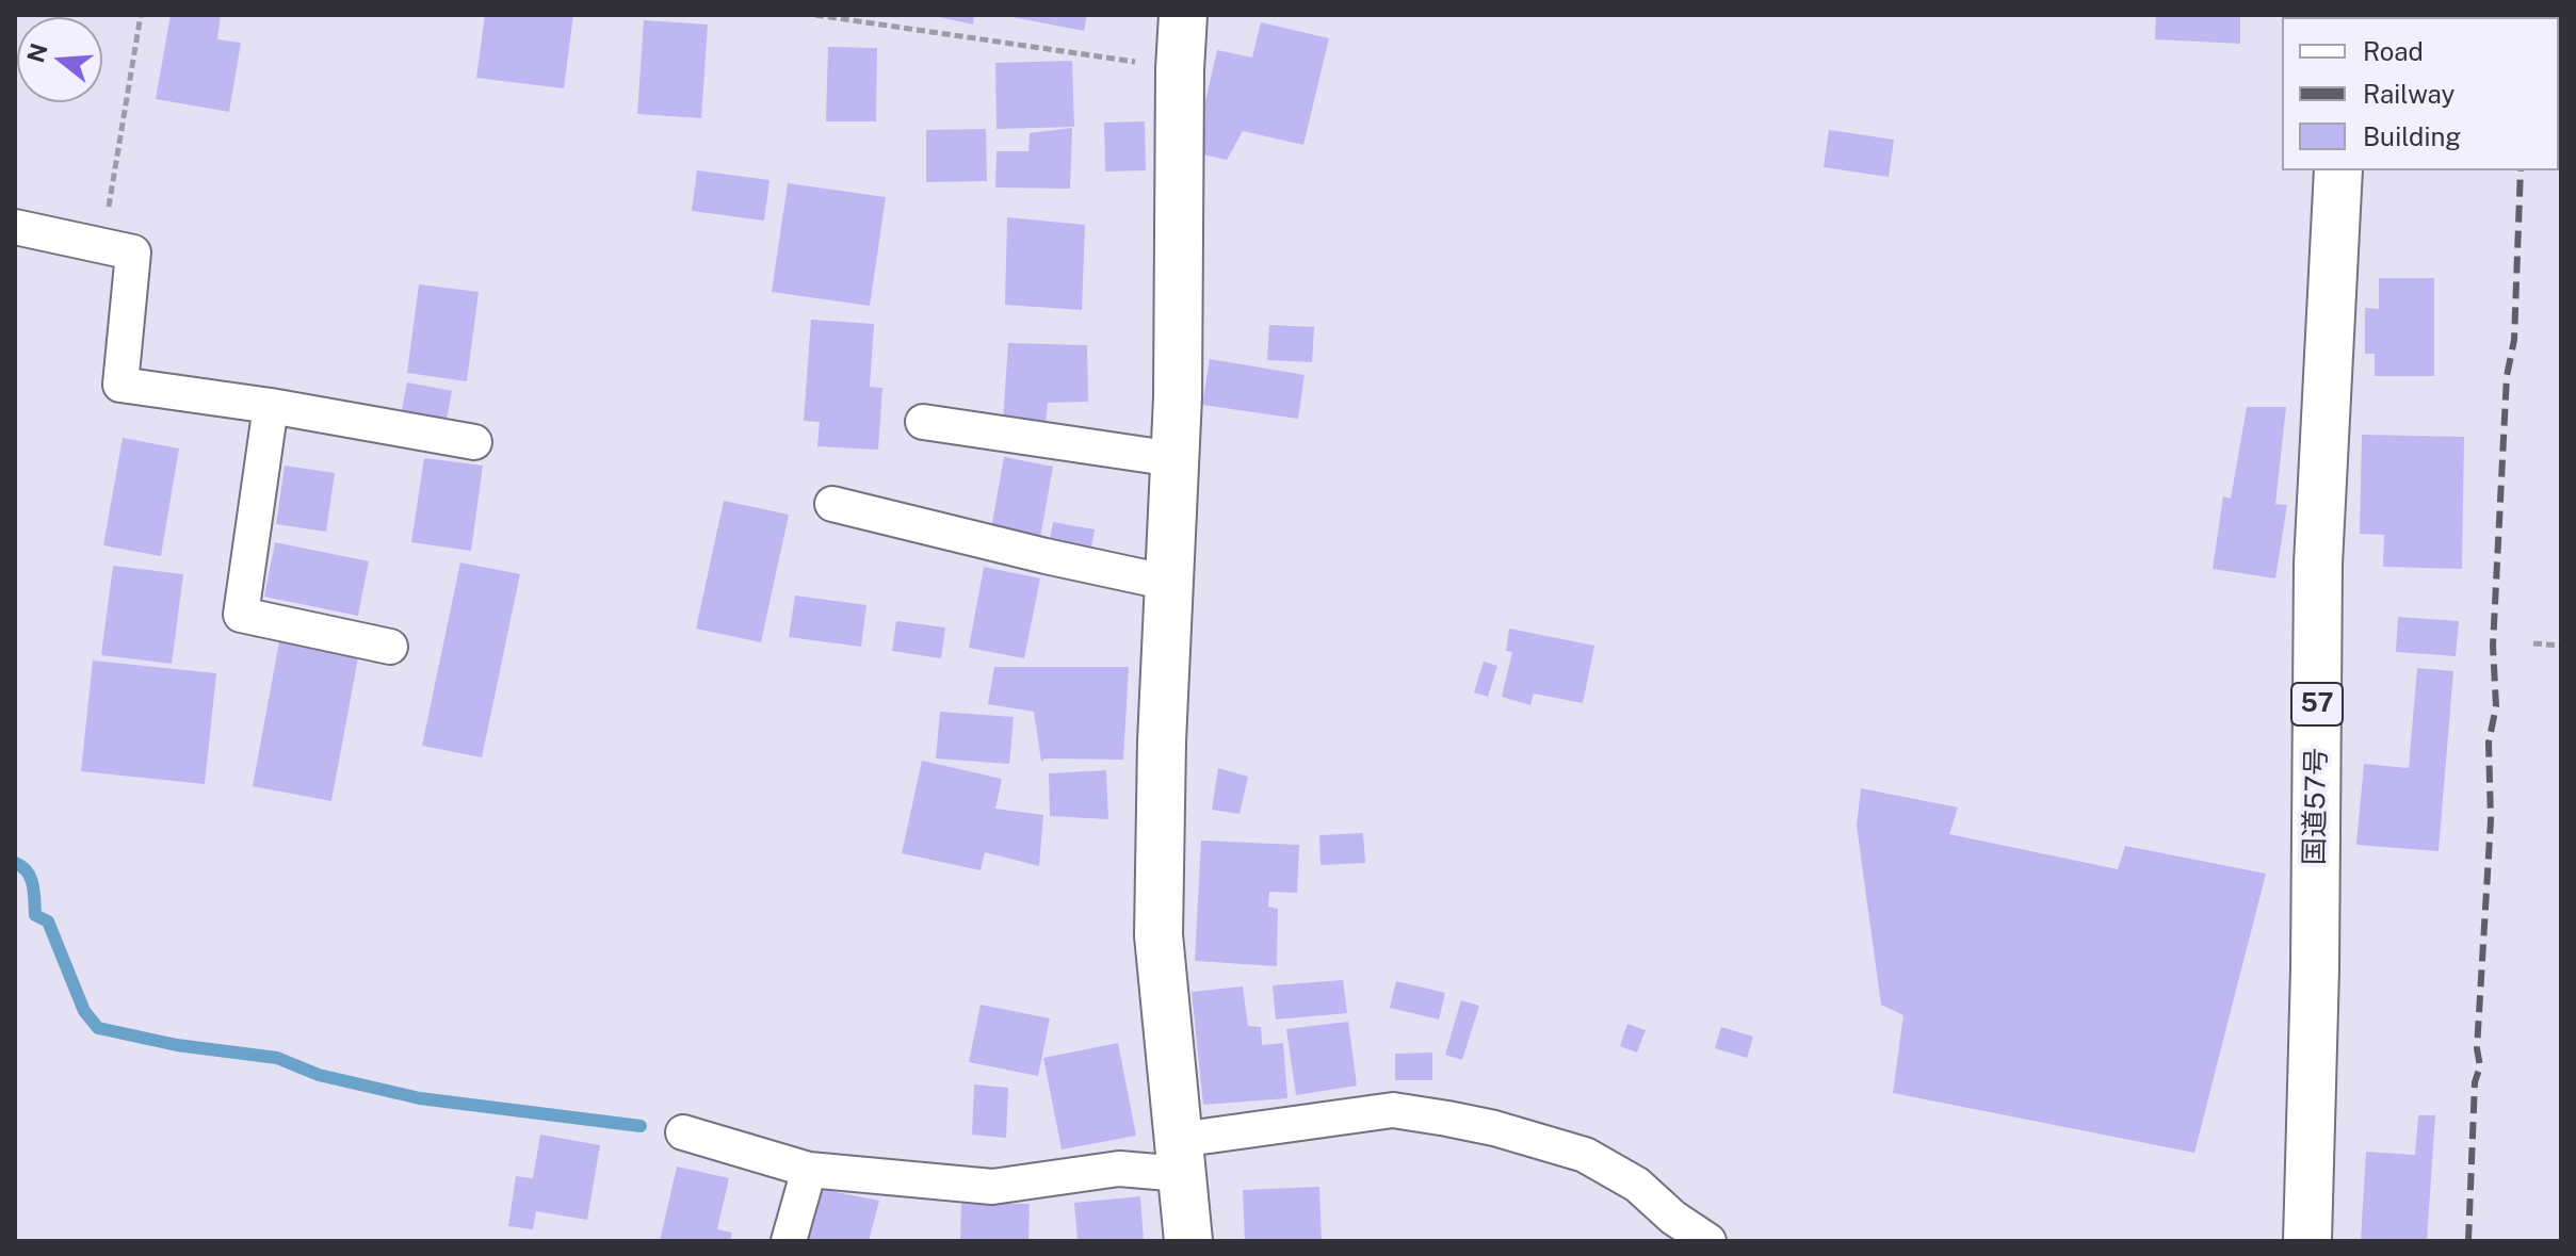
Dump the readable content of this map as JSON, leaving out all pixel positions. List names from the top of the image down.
{
  "streets": {
    "main road": ["57", "国道57号"]
  },
  "legend": ["Road", "Railway", "Building"],
  "north": "left"
}
